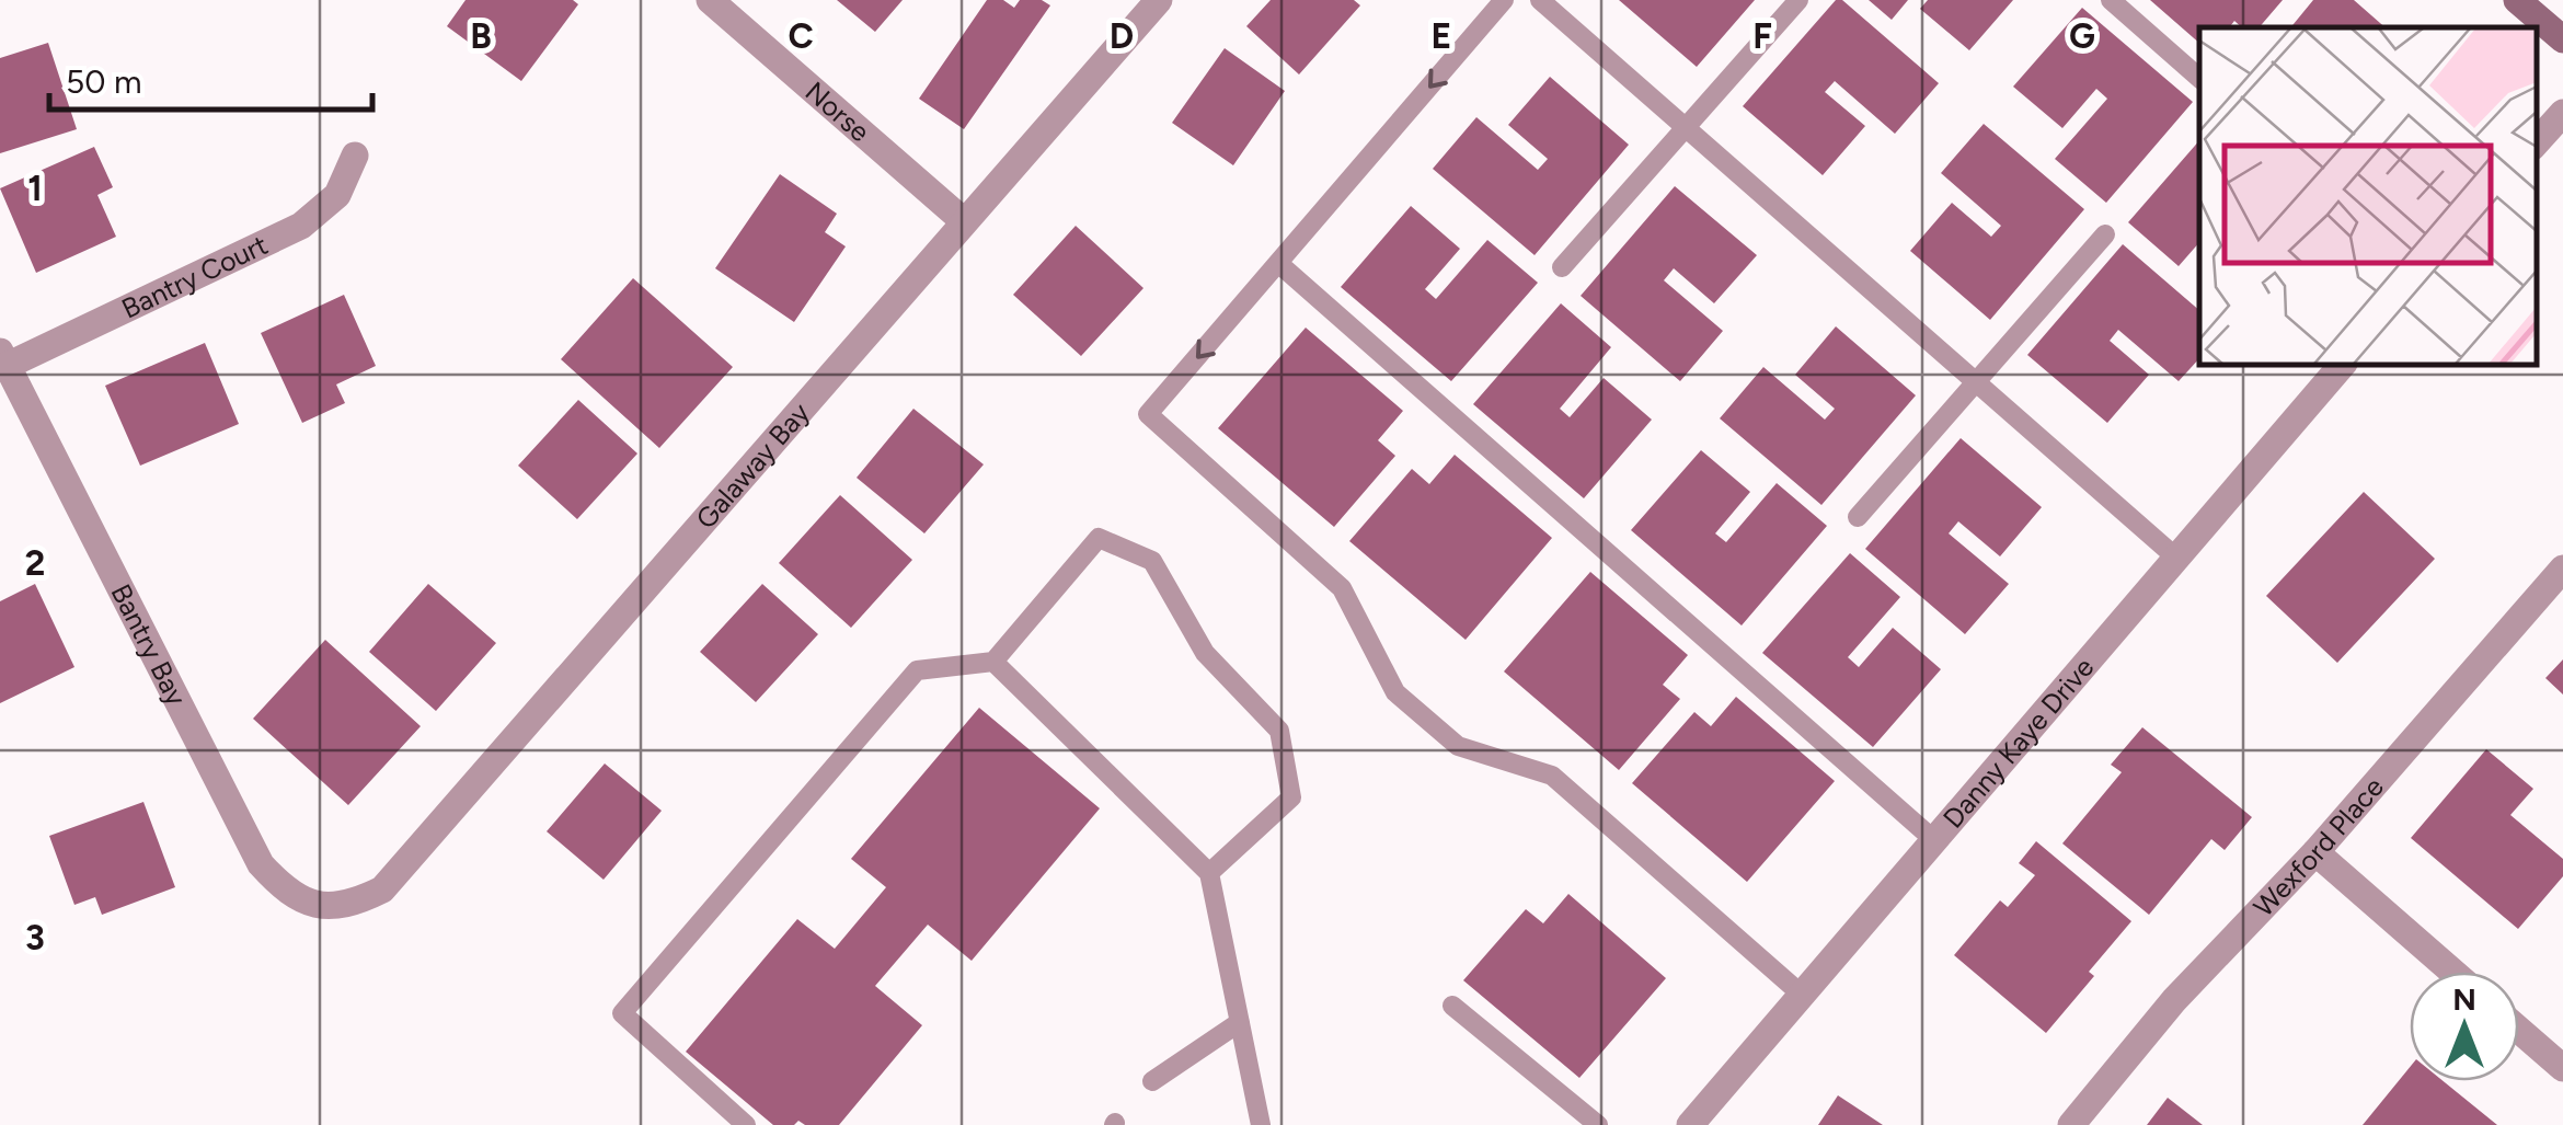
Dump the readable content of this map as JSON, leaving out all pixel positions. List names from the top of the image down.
{
  "streets": {
    "street": [
      "Norse",
      "Bantry Court",
      "Galaway Bay",
      "Bantry Bay",
      "Danny Kaye Drive",
      "Wexford Place"
    ]
  },
  "crossings": [
    ["Norse", "Galaway Bay"],
    ["Bantry Court", "Bantry Bay"],
    ["Galaway Bay", "Bantry Bay"]
  ],
  "scale_bar": "50 m",
  "north": "top",
  "grid": {
    "columns": [
      "B",
      "C",
      "D",
      "E",
      "F",
      "G"
    ],
    "rows": ["1", "2", "3"]
  }
}
